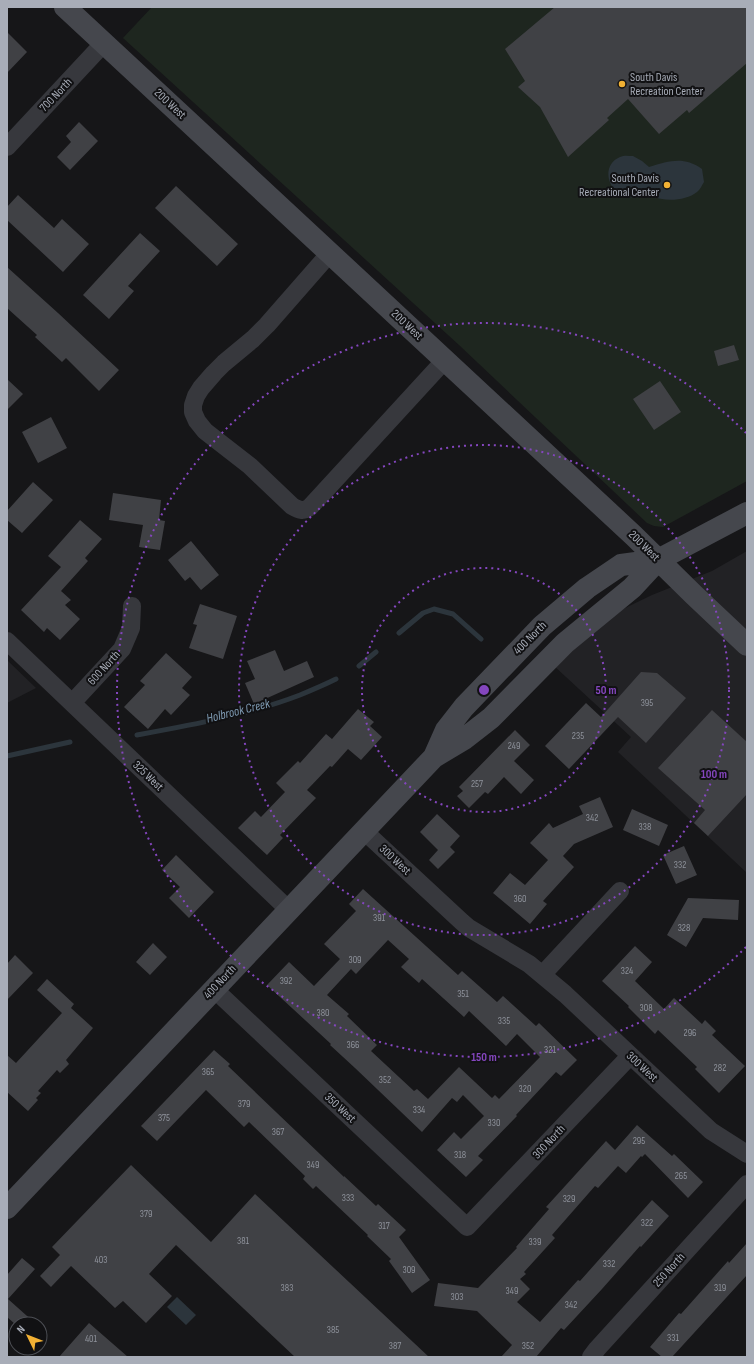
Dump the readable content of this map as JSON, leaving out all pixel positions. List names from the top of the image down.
{
  "streets": {
    "main road": ["200 West", "400 North"],
    "street": [
      "700 North",
      "600 North",
      "325 West",
      "300 West",
      "350 West",
      "300 North",
      "250 North"
    ]
  },
  "crossings": [
    ["700 North", "200 West"],
    ["200 West", "400 North"],
    ["400 North", "325 West"],
    ["400 North", "300 West"],
    ["400 North", "350 West"],
    ["600 North", "325 West"],
    ["300 West", "300 North"],
    ["350 West", "300 North"]
  ],
  "water": ["Holbrook Creek"],
  "places": ["South Davis Recreation Center", "South Davis Recreational Center"],
  "house_numbers": [
    "395",
    "235",
    "249",
    "257",
    "342",
    "338",
    "332",
    "360",
    "391",
    "328",
    "309",
    "324",
    "392",
    "351",
    "308",
    "380",
    "335",
    "296",
    "366",
    "321",
    "282",
    "365",
    "352",
    "320",
    "379",
    "334",
    "375",
    "330",
    "367",
    "295",
    "318",
    "349",
    "265",
    "333",
    "329",
    "379",
    "322",
    "317",
    "381",
    "339",
    "403",
    "332",
    "309",
    "383",
    "319",
    "349",
    "303",
    "342",
    "385",
    "331",
    "401",
    "387",
    "352"
  ],
  "north": "top left",
  "rings": ["50 m", "100 m", "150 m"]
}
